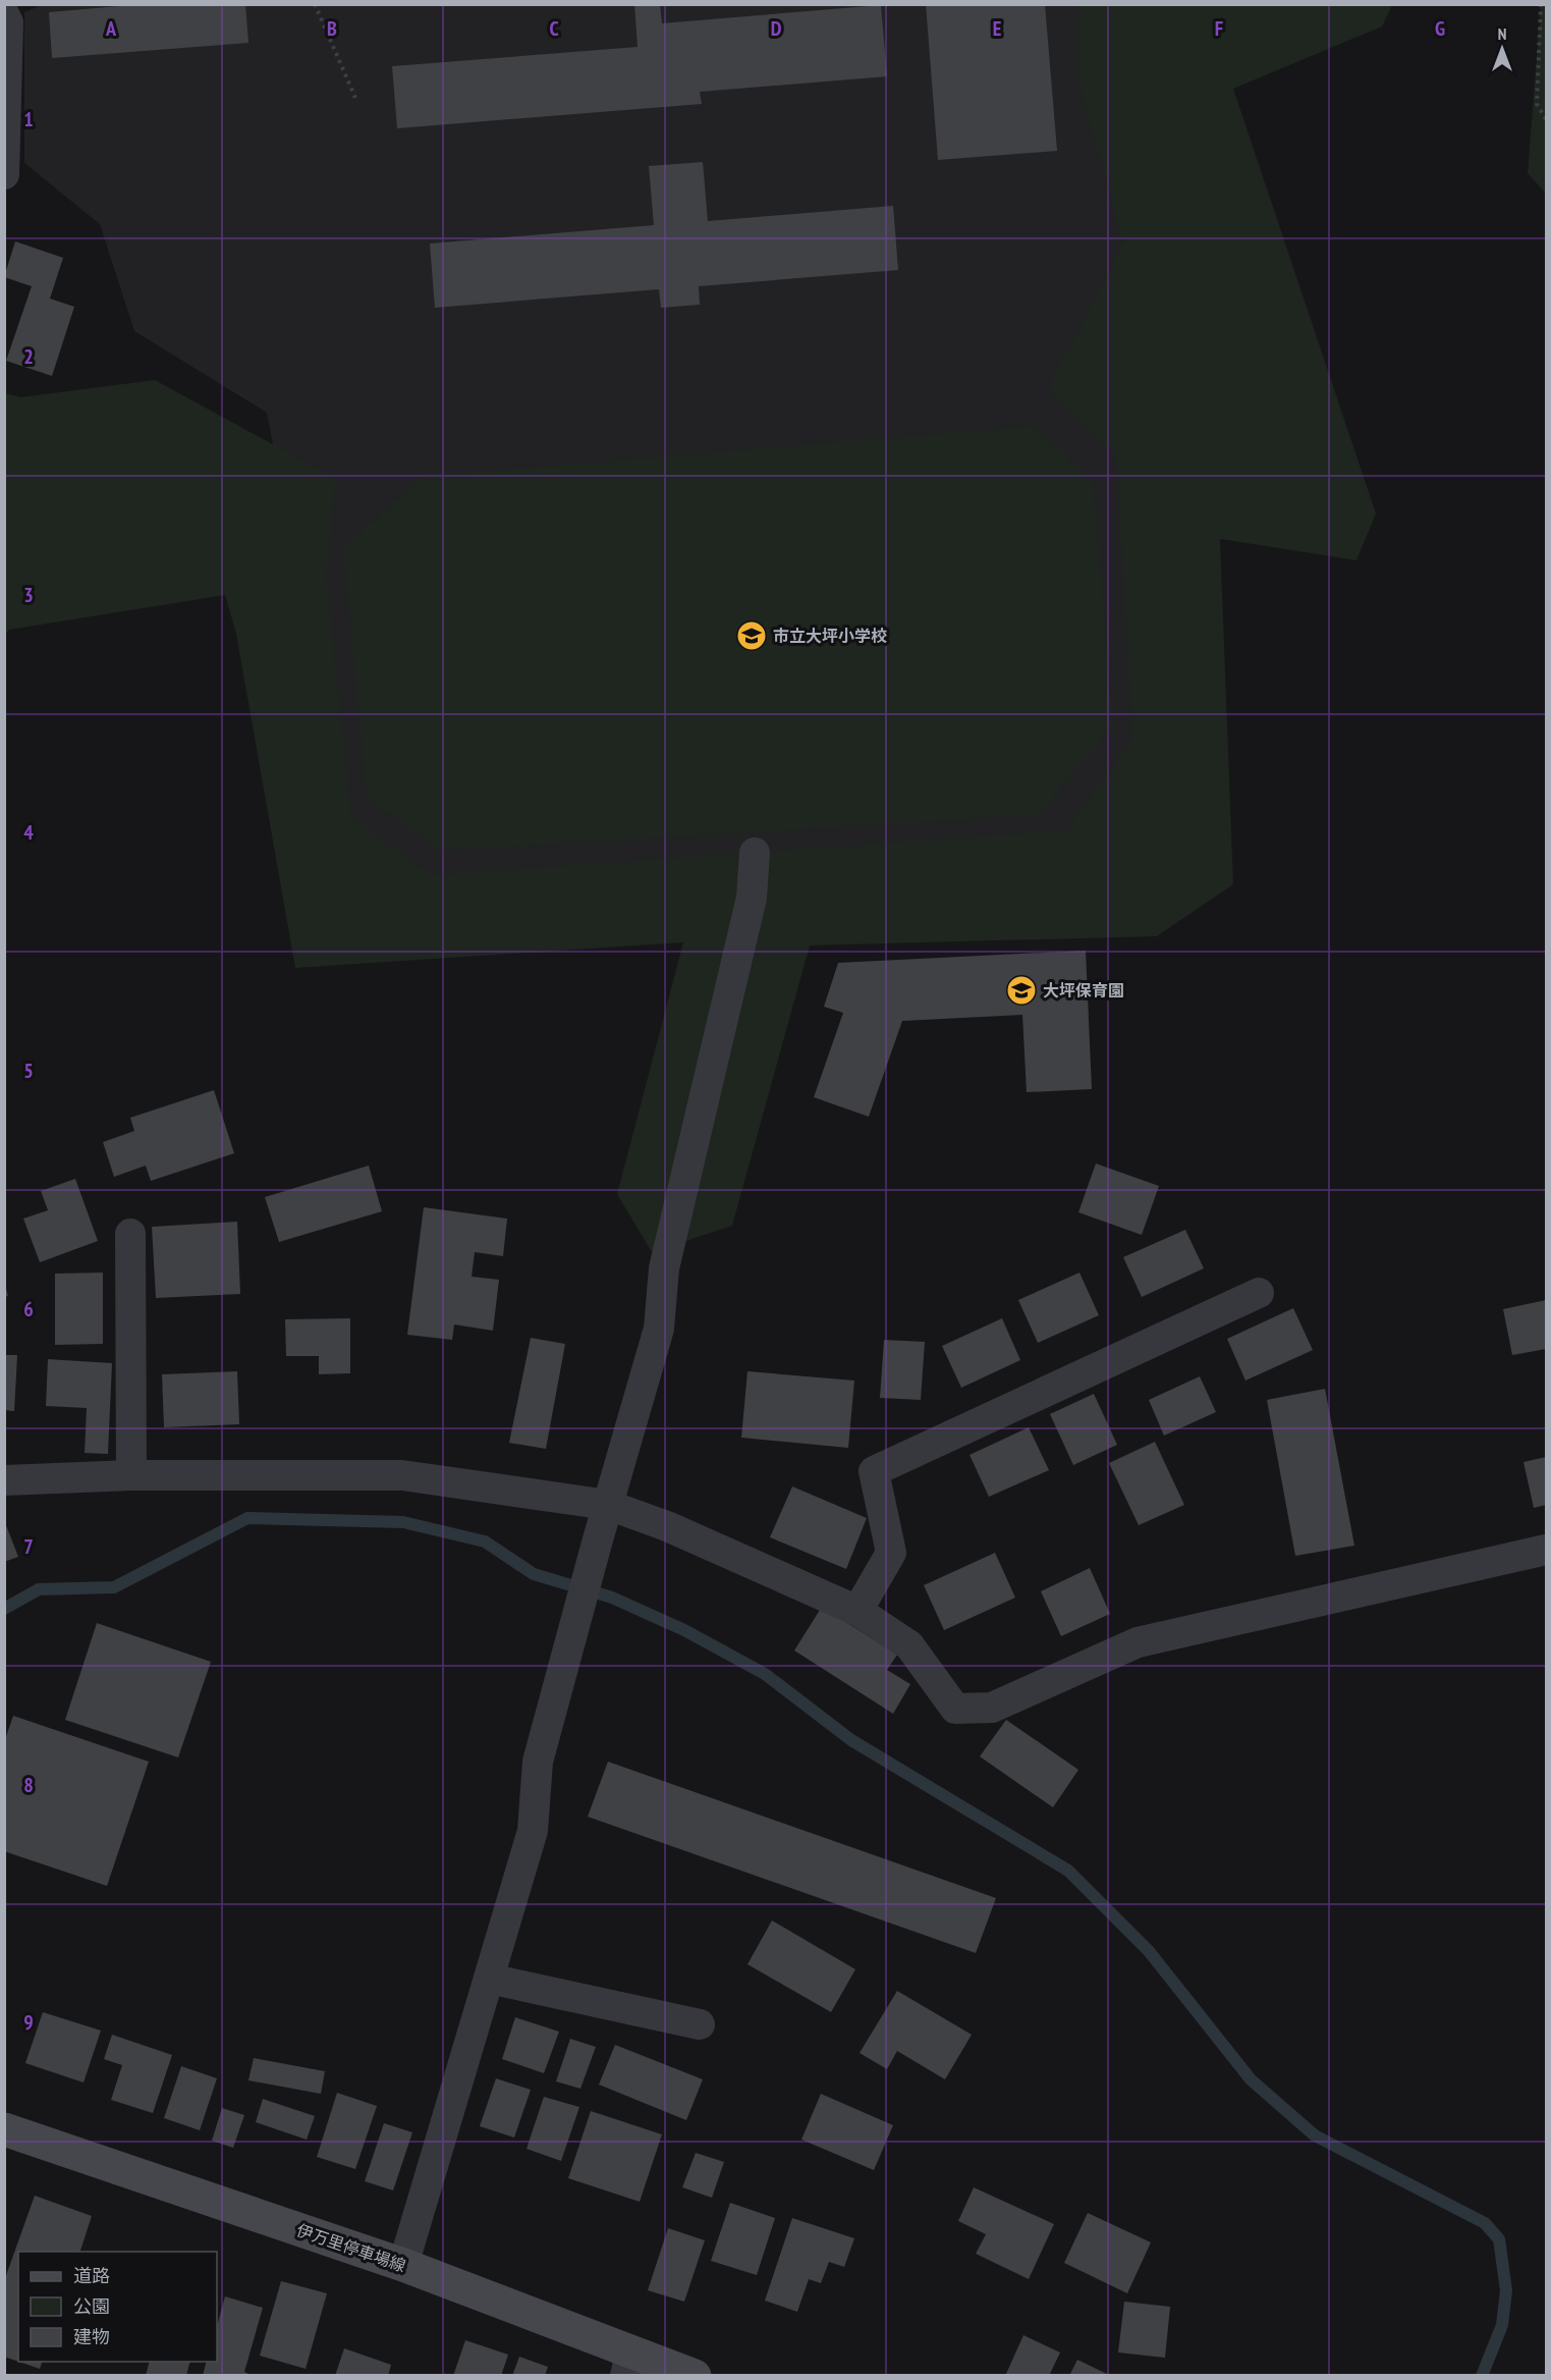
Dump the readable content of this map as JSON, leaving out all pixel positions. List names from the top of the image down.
{
  "streets": {
    "main road": ["伊万里停車場線"]
  },
  "places": {
    "school or university": ["市立大坪小学校", "大坪保育園"]
  },
  "legend": ["道路", "公園", "建物"],
  "north": "top",
  "grid": {
    "columns": [
      "A",
      "B",
      "C",
      "D",
      "E",
      "F",
      "G"
    ],
    "rows": [
      "1",
      "2",
      "3",
      "4",
      "5",
      "6",
      "7",
      "8",
      "9"
    ]
  }
}
